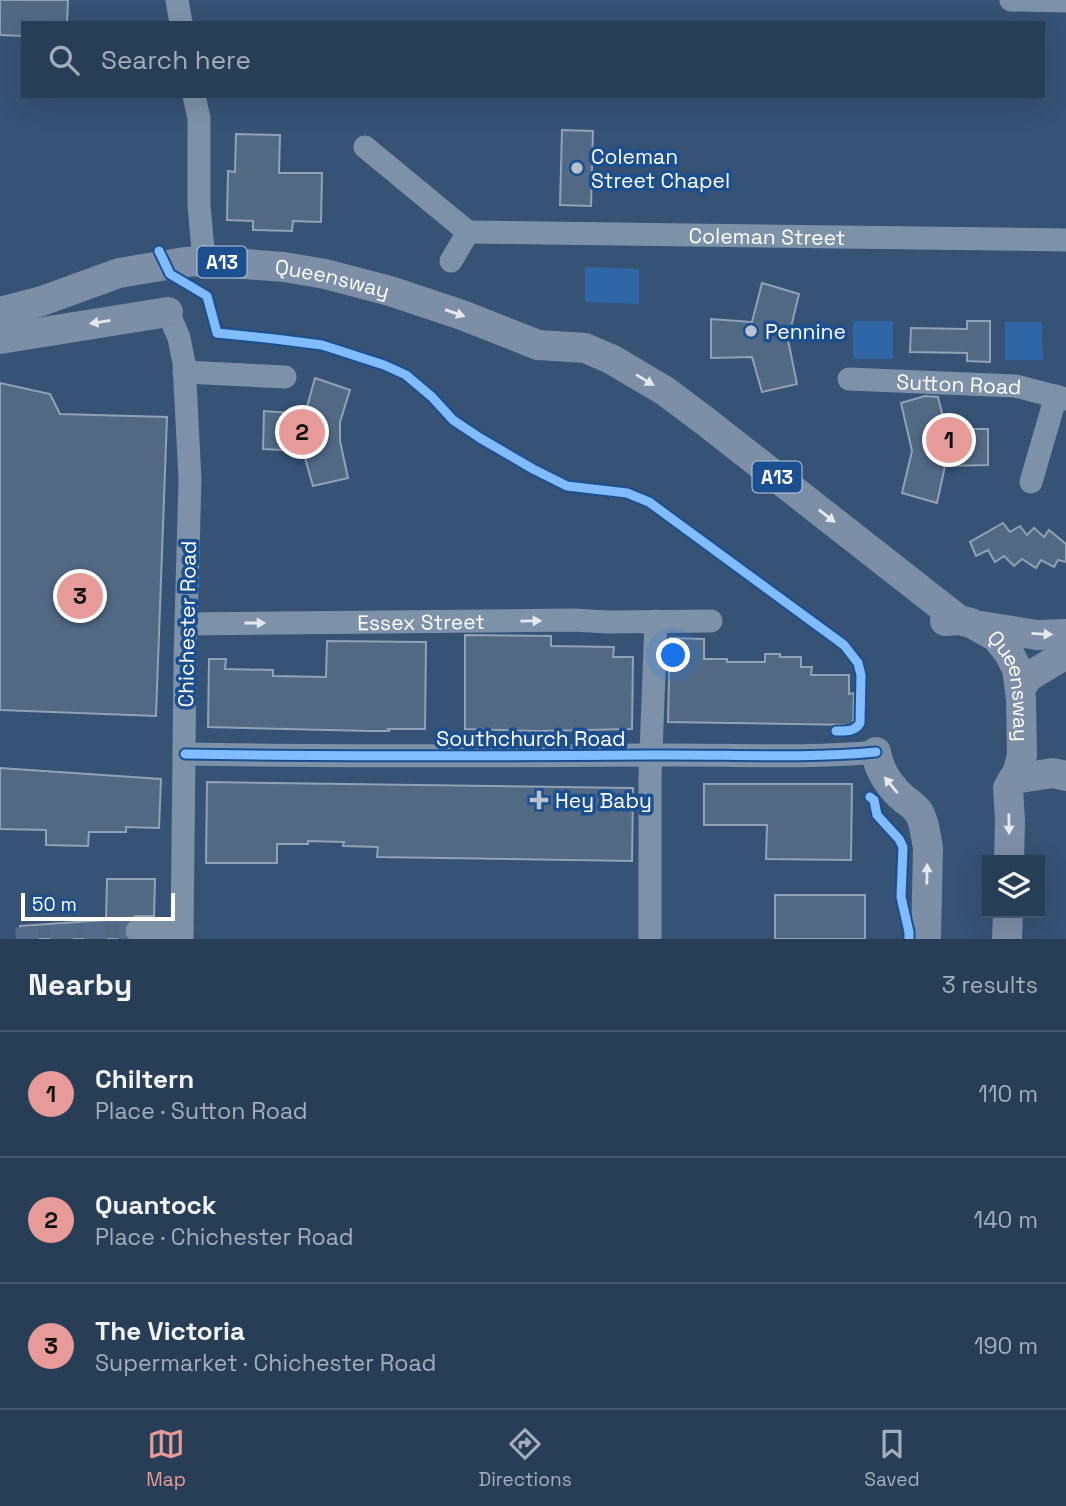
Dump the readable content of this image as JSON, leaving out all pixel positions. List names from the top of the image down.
{
  "streets": {
    "main road": ["A13", "Queensway"],
    "street": [
      "Coleman Street",
      "Sutton Road",
      "Essex Street",
      "Chichester Road",
      "Southchurch Road"
    ]
  },
  "crossings": [
    ["Essex Street", "Chichester Road"],
    ["Chichester Road", "Southchurch Road"]
  ],
  "one_way": ["Queensway", "Essex Street"],
  "places": {
    "other": ["Coleman Street Chapel", "Pennine"],
    "health": ["Hey Baby"]
  },
  "scale_bar": "50 m",
  "page": {
    "search": "Search here",
    "pins": ["2", "1", "3"],
    "scale": "50 m",
    "heading": ["Nearby", "3 results"],
    "list": [
      {
        "mark": "1",
        "name": "Chiltern",
        "note": "Place · Sutton Road",
        "value": "110 m"
      },
      {
        "mark": "2",
        "name": "Quantock",
        "note": "Place · Chichester Road",
        "value": "140 m"
      },
      {
        "mark": "3",
        "name": "The Victoria",
        "note": "Supermarket · Chichester Road",
        "value": "190 m"
      }
    ],
    "nav": ["Map", "Directions", "Saved"]
  }
}
